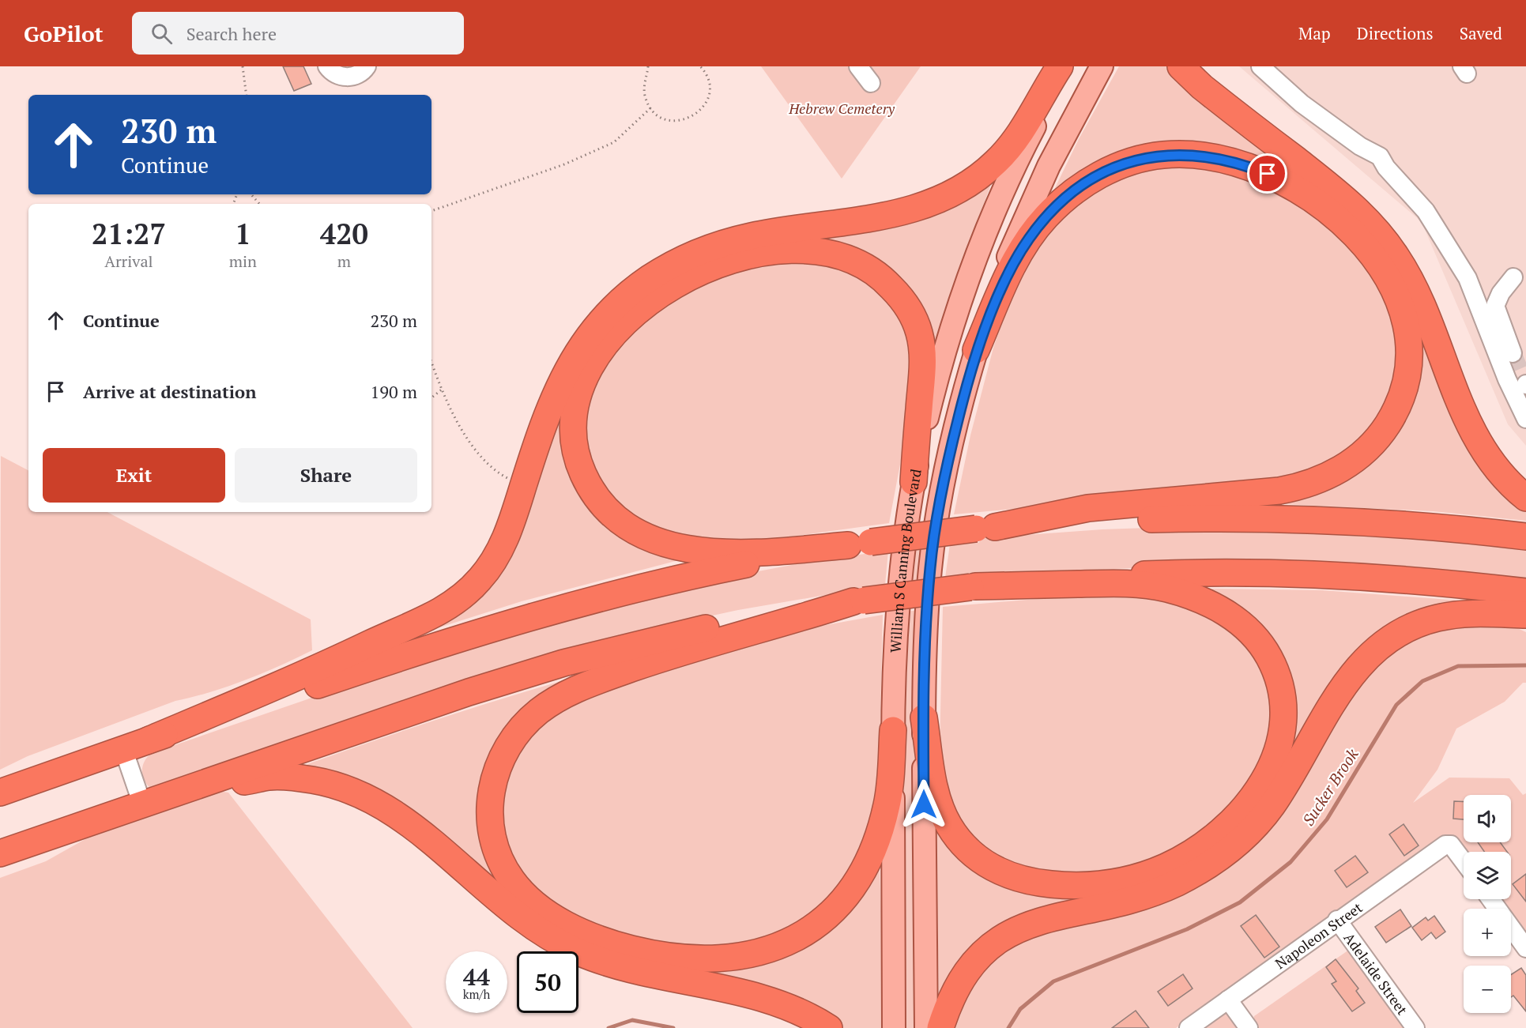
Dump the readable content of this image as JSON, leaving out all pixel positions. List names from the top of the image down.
{
  "streets": {
    "main road": ["William S Canning Boulevard"],
    "street": ["Napoleon Street", "Adelaide Street"]
  },
  "crossings": [
    ["Napoleon Street", "Adelaide Street"]
  ],
  "water": ["Sucker Brook"],
  "parks": ["Hebrew Cemetery"],
  "page": {
    "header": "GoPilot",
    "search": "Search here",
    "nav": ["Map", "Directions", "Saved"],
    "turn": ["230 m", "Continue"],
    "eta": [
      "21:27",
      "Arrival",
      "1",
      "min",
      "420",
      "m"
    ],
    "list": [
      {
        "name": "Continue",
        "value": "230 m"
      },
      {
        "name": "Arrive at destination",
        "value": "190 m"
      }
    ],
    "buttons": ["Exit", "Share"],
    "map_buttons": ["+", "−"],
    "speed": "44 km/h",
    "limit": "50"
  }
}
